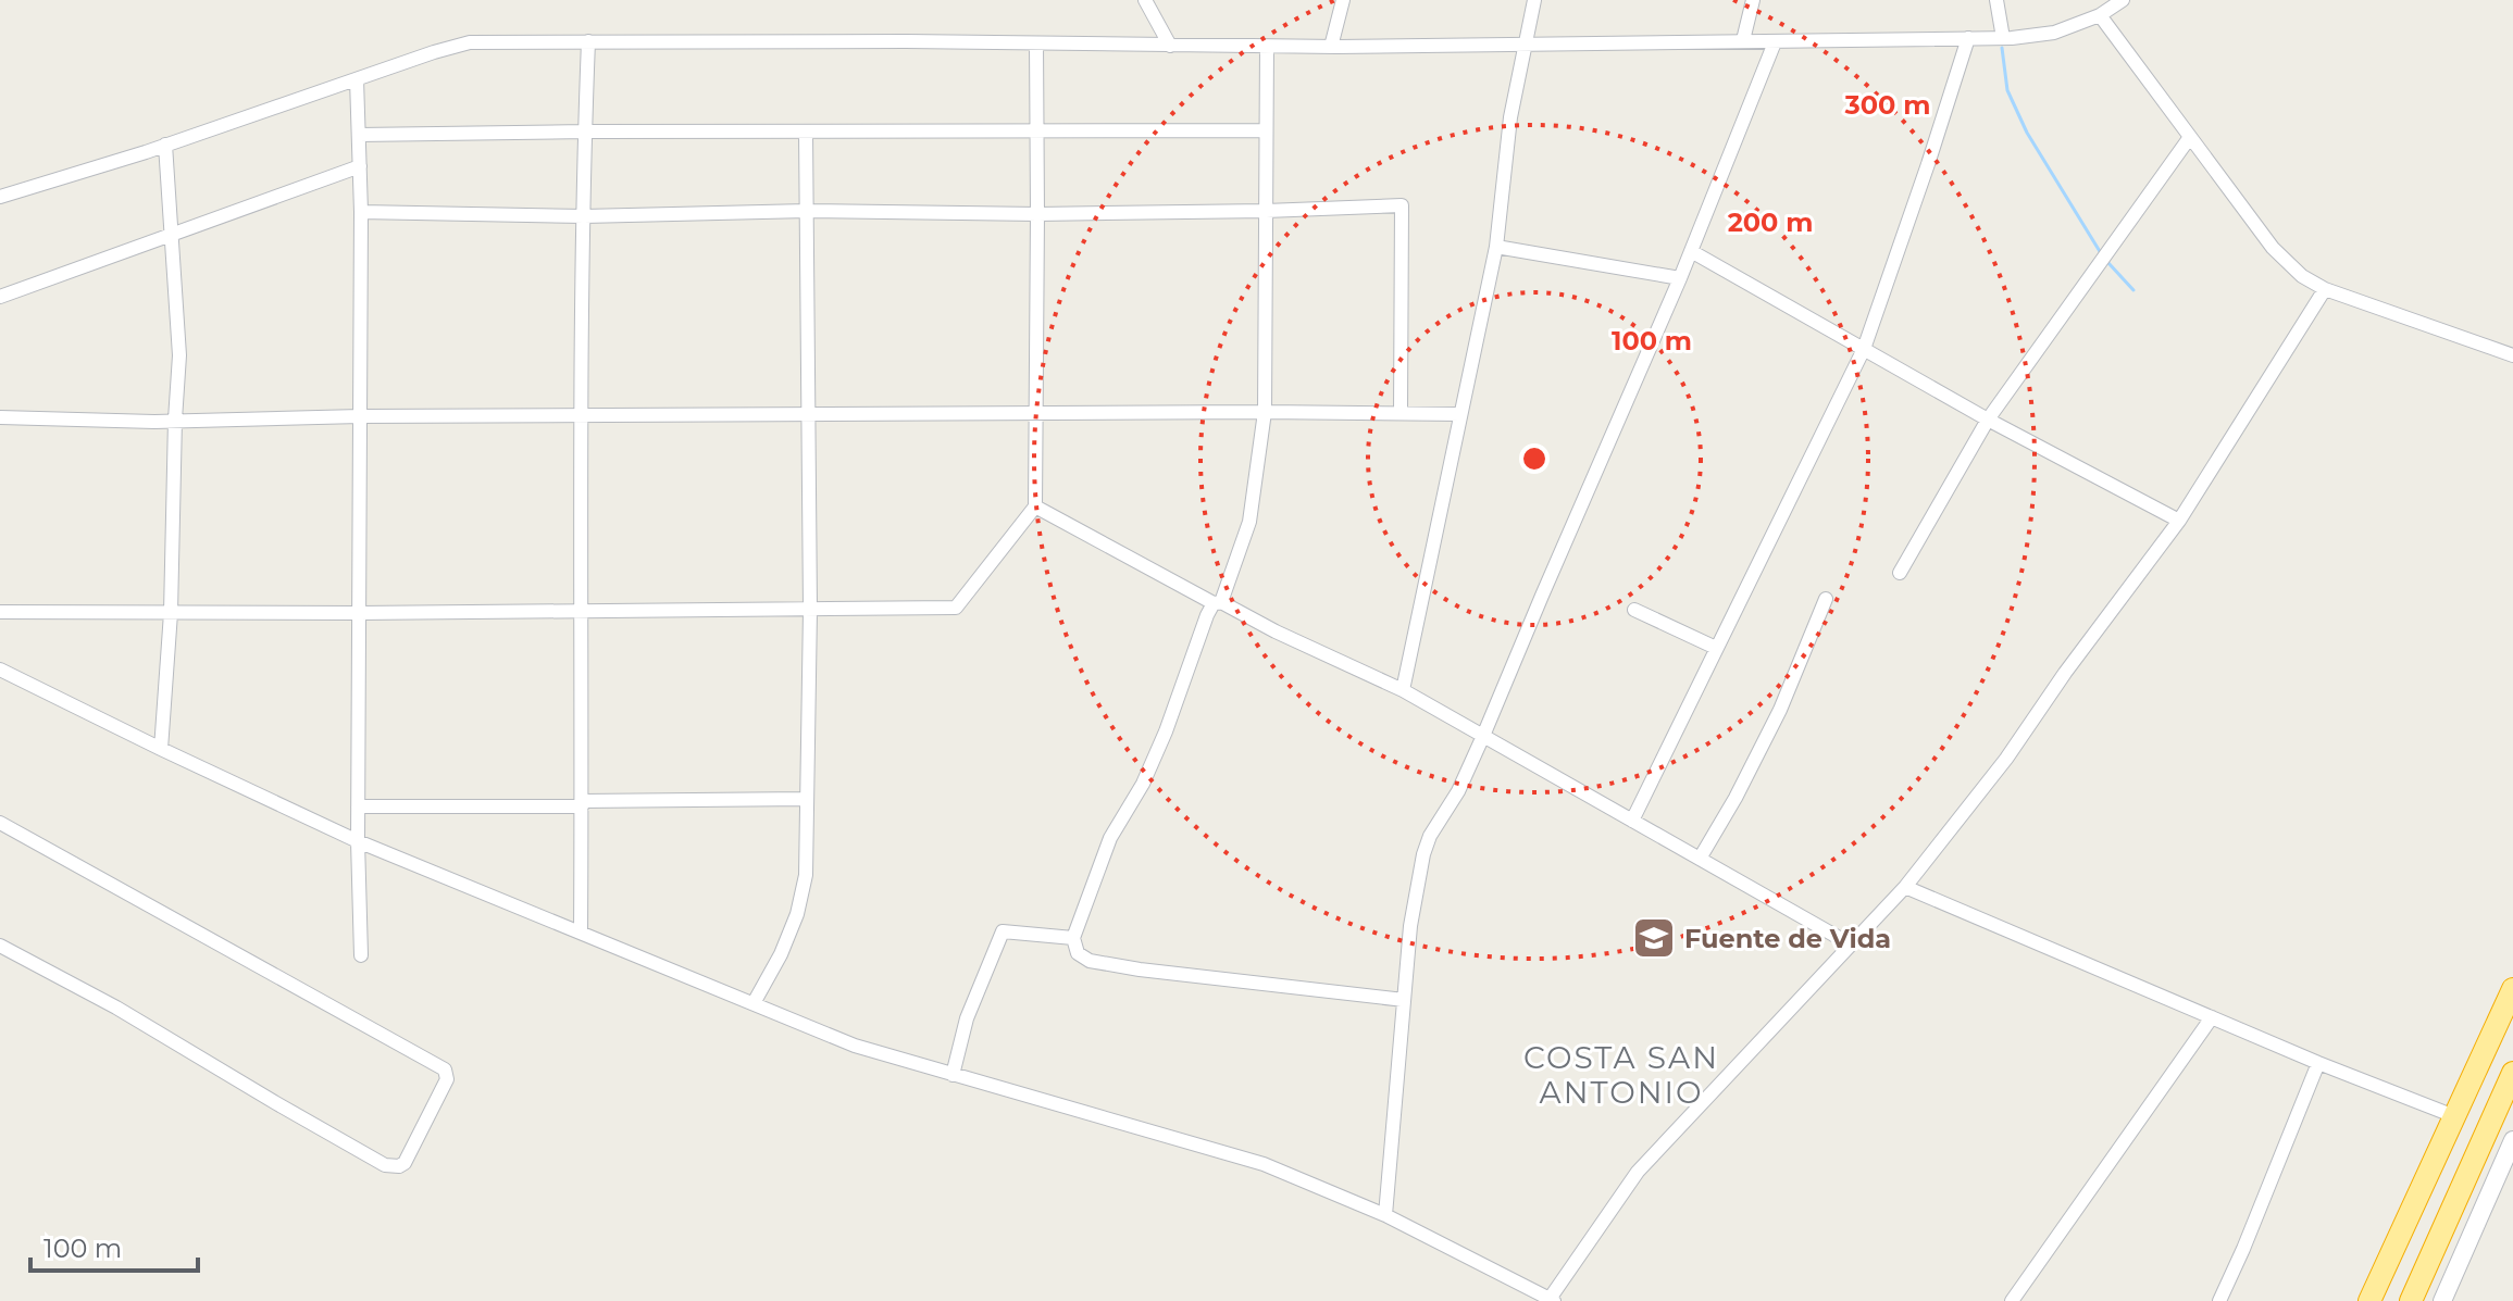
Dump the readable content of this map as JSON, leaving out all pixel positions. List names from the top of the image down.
{
  "districts": ["COSTA SAN ANTONIO"],
  "places": {
    "school or university": ["Fuente de Vida"]
  },
  "scale_bar": "100 m",
  "rings": ["300 m", "200 m", "100 m"]
}
